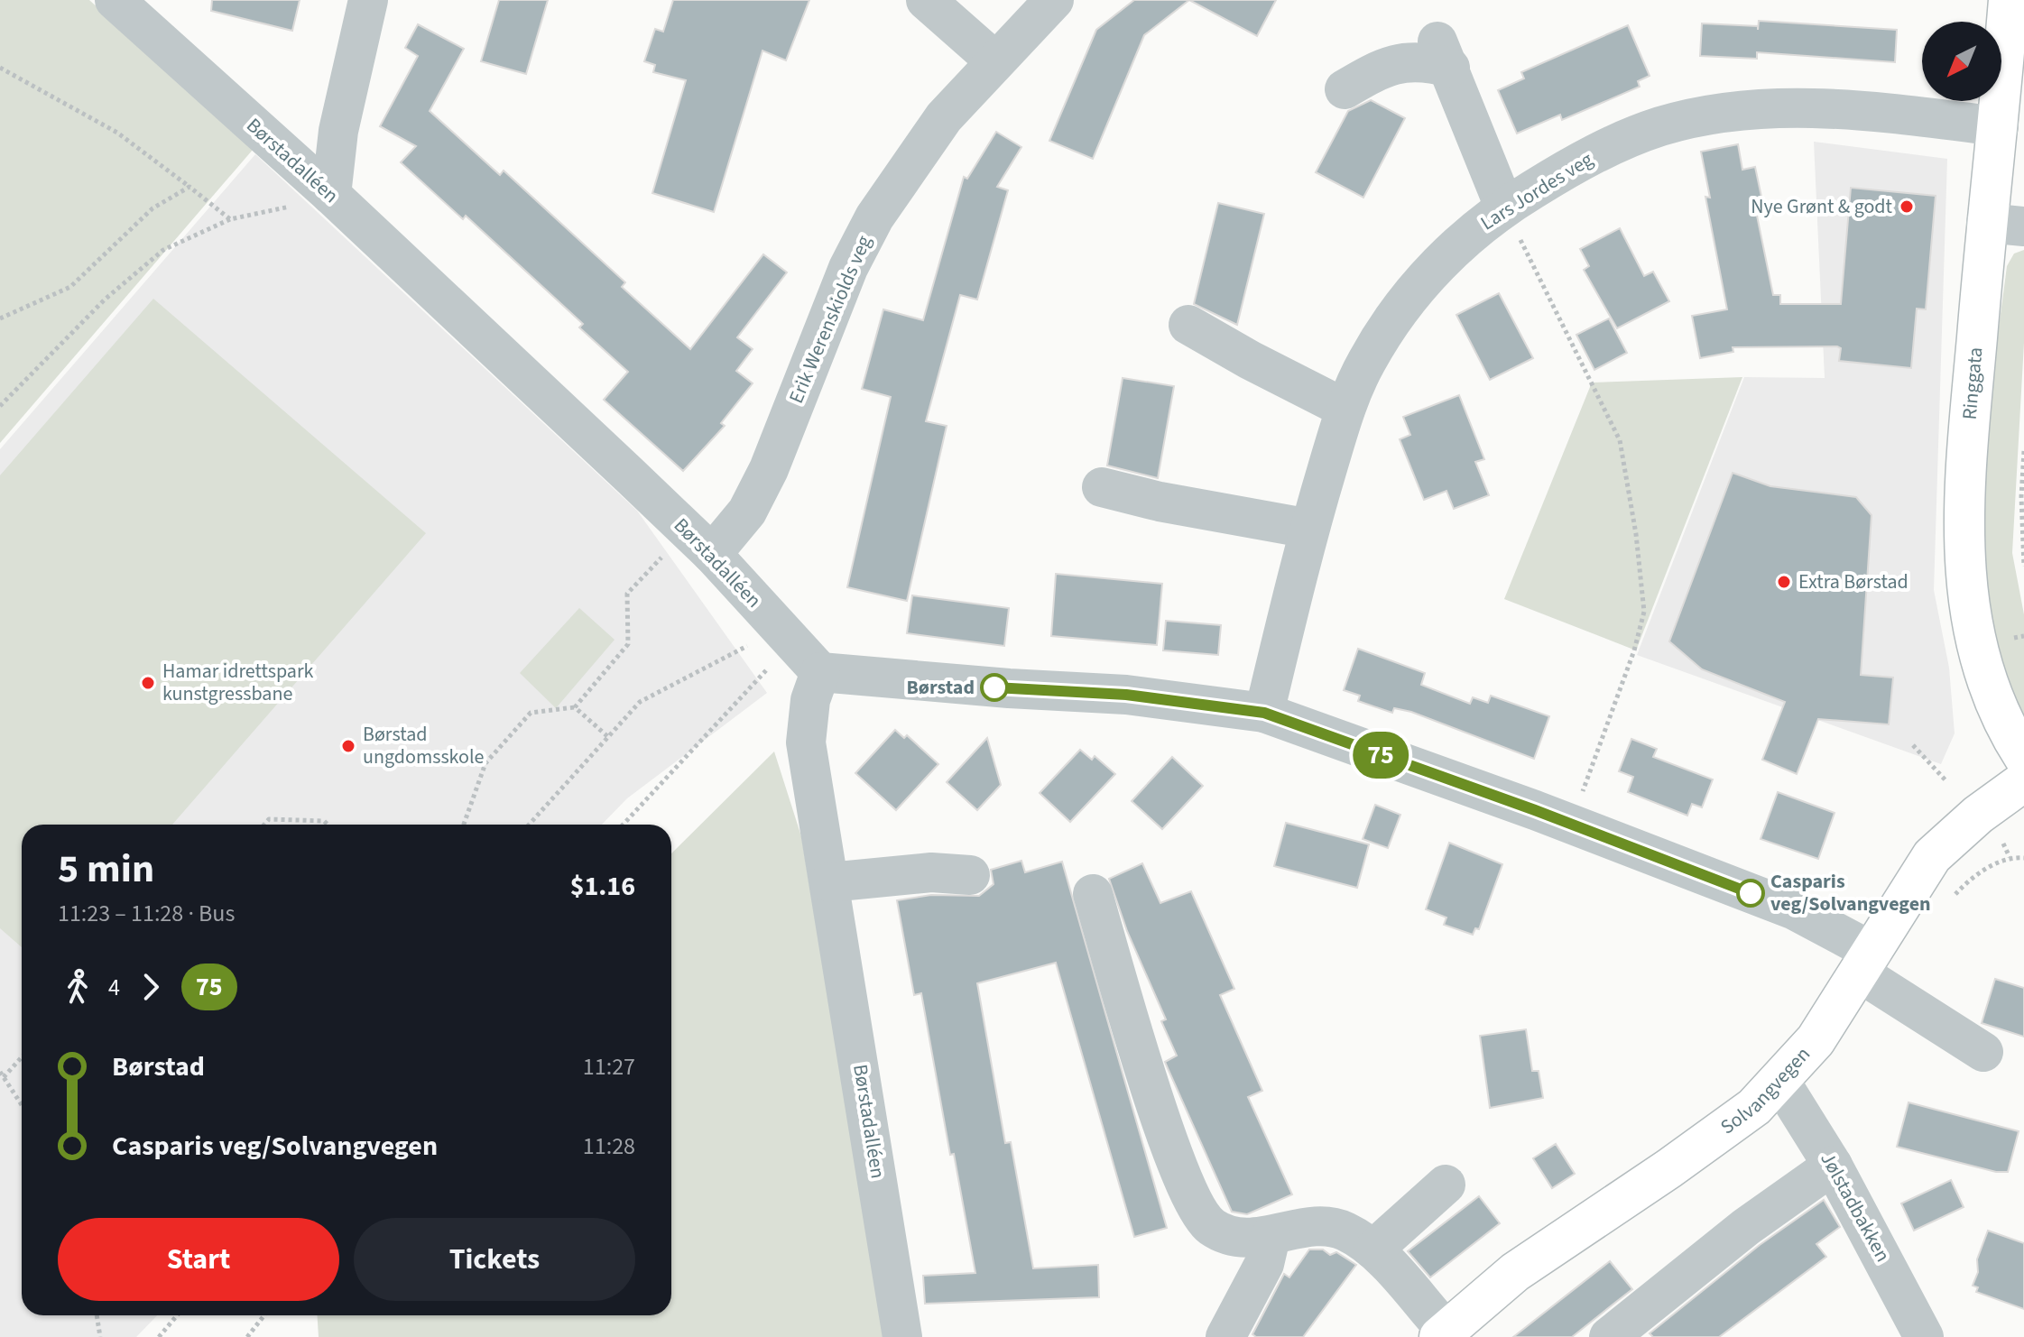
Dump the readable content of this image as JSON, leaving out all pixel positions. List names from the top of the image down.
{
  "streets": {
    "main road": ["Ringgata", "Solvangvegen"],
    "street": [
      "Børstadalléen",
      "Lars Jordes veg",
      "Erik Werenskiolds veg",
      "Jølstadbakken"
    ]
  },
  "crossings": [
    ["Børstadalléen", "Erik Werenskiolds veg"],
    ["Lars Jordes veg", "Ringgata"],
    ["Solvangvegen", "Jølstadbakken"]
  ],
  "places": [
    "Nye Grønt & godt",
    "Extra Børstad",
    "Hamar idrettspark kunstgressbane",
    "Børstad",
    "Børstad ungdomsskole",
    "Casparis veg/Solvangvegen"
  ],
  "lines": ["bus line 75"],
  "north": "bottom left",
  "page": {
    "on_map": "75",
    "heading": ["5 min", "11:23 – 11:28 · Bus", "$1.16"],
    "legs": ["4", "75"],
    "list": [
      {
        "name": "Børstad",
        "value": "11:27"
      },
      {
        "name": "Casparis veg/Solvangvegen",
        "value": "11:28"
      }
    ],
    "buttons": ["Start", "Tickets"]
  }
}
